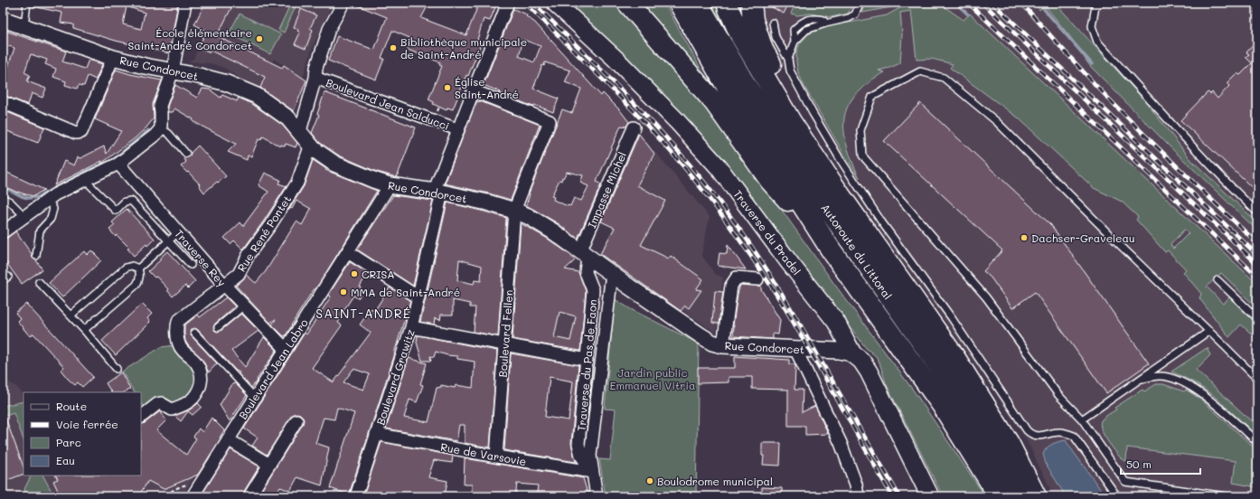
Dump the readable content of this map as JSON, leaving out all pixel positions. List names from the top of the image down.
{
  "streets": {
    "highway": ["Autoroute du Littoral"],
    "main road": ["Traverse du Pradel"],
    "street": [
      "Rue Condorcet",
      "Boulevard Jean Salducci",
      "Impasse Michel",
      "Rue René Pontet",
      "Traverse Rey",
      "Boulevard Fellen",
      "Traverse du Pas de Faon",
      "Boulevard Jean Labro",
      "Boulevard Grawitz",
      "Rue de Varsovie"
    ]
  },
  "crossings": [
    ["Rue Condorcet", "Boulevard Jean Salducci"],
    ["Rue Condorcet", "Impasse Michel"],
    ["Rue Condorcet", "Traverse du Pradel"],
    ["Rue Condorcet", "Rue René Pontet"],
    ["Rue Condorcet", "Boulevard Fellen"],
    ["Rue Condorcet", "Traverse du Pas de Faon"],
    ["Rue Condorcet", "Boulevard Jean Labro"],
    ["Rue Condorcet", "Boulevard Grawitz"],
    ["Boulevard Jean Salducci", "Boulevard Grawitz"],
    ["Impasse Michel", "Traverse du Pas de Faon"],
    ["Rue René Pontet", "Traverse Rey"],
    ["Traverse Rey", "Boulevard Jean Labro"],
    ["Boulevard Fellen", "Rue de Varsovie"],
    ["Traverse du Pas de Faon", "Rue de Varsovie"],
    ["Boulevard Grawitz", "Rue de Varsovie"]
  ],
  "districts": ["SAINT-ANDRÉ"],
  "parks": ["Jardin public Emmanuel Vitria"],
  "places": [
    "École élémentaire Saint-André Condorcet",
    "Bibliothèque municipale de Saint-André",
    "Église Saint-André",
    "Dachser-Graveleau",
    "CRISA",
    "MMA de Saint-André",
    "Boulodrome municipal"
  ],
  "legend": [
    "Route",
    "Voie ferrée",
    "Parc",
    "Eau"
  ],
  "scale_bar": "50 m"
}
